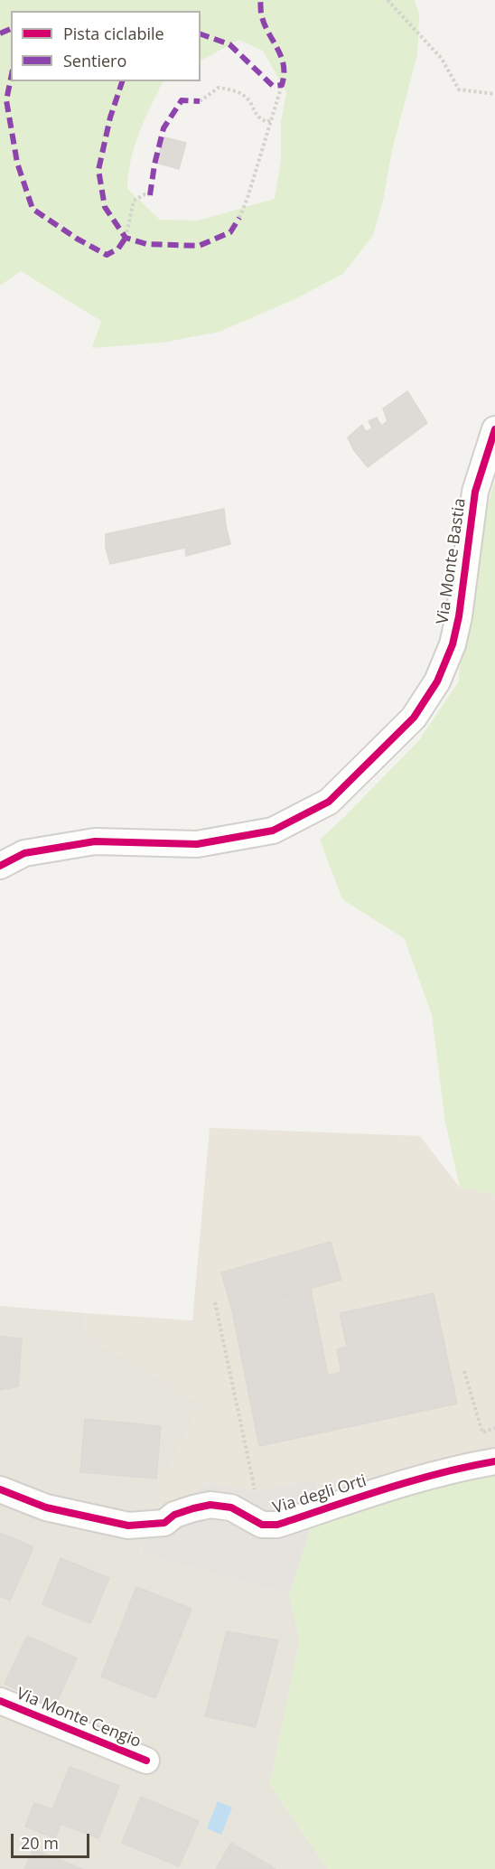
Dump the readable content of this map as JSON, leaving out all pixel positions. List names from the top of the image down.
{
  "streets": {
    "street": ["Via Monte Bastia", "Via degli Orti", "Via Monte Cengio"]
  },
  "legend": ["Pista ciclabile", "Sentiero"],
  "scale_bar": "20 m"
}
